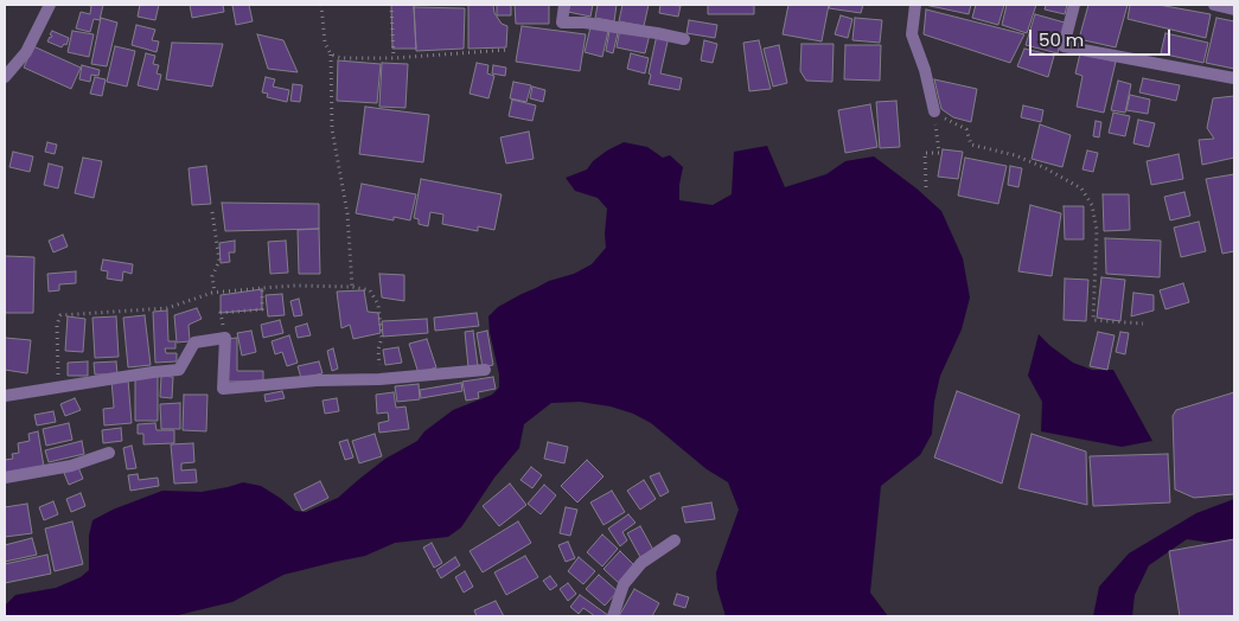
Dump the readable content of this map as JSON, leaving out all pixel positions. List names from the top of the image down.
{
  "scale_bar": "50 m"
}
